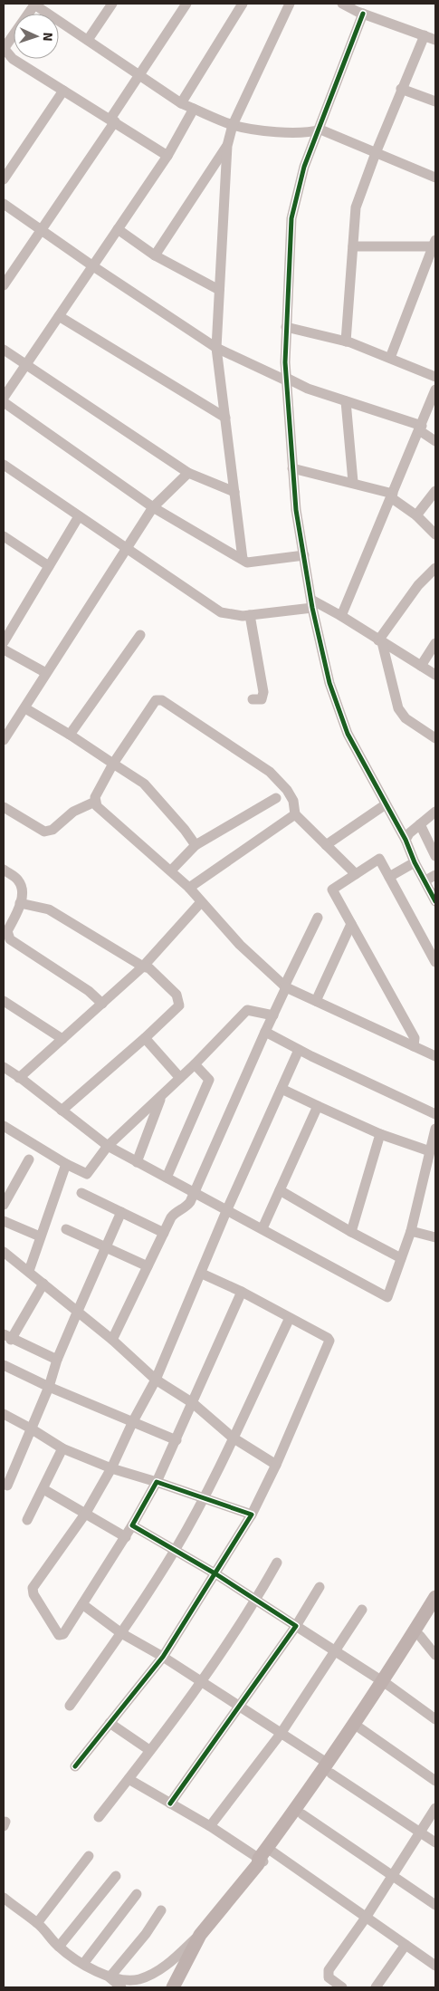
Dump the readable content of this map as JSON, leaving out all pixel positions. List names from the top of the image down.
{
  "north": "right"
}
